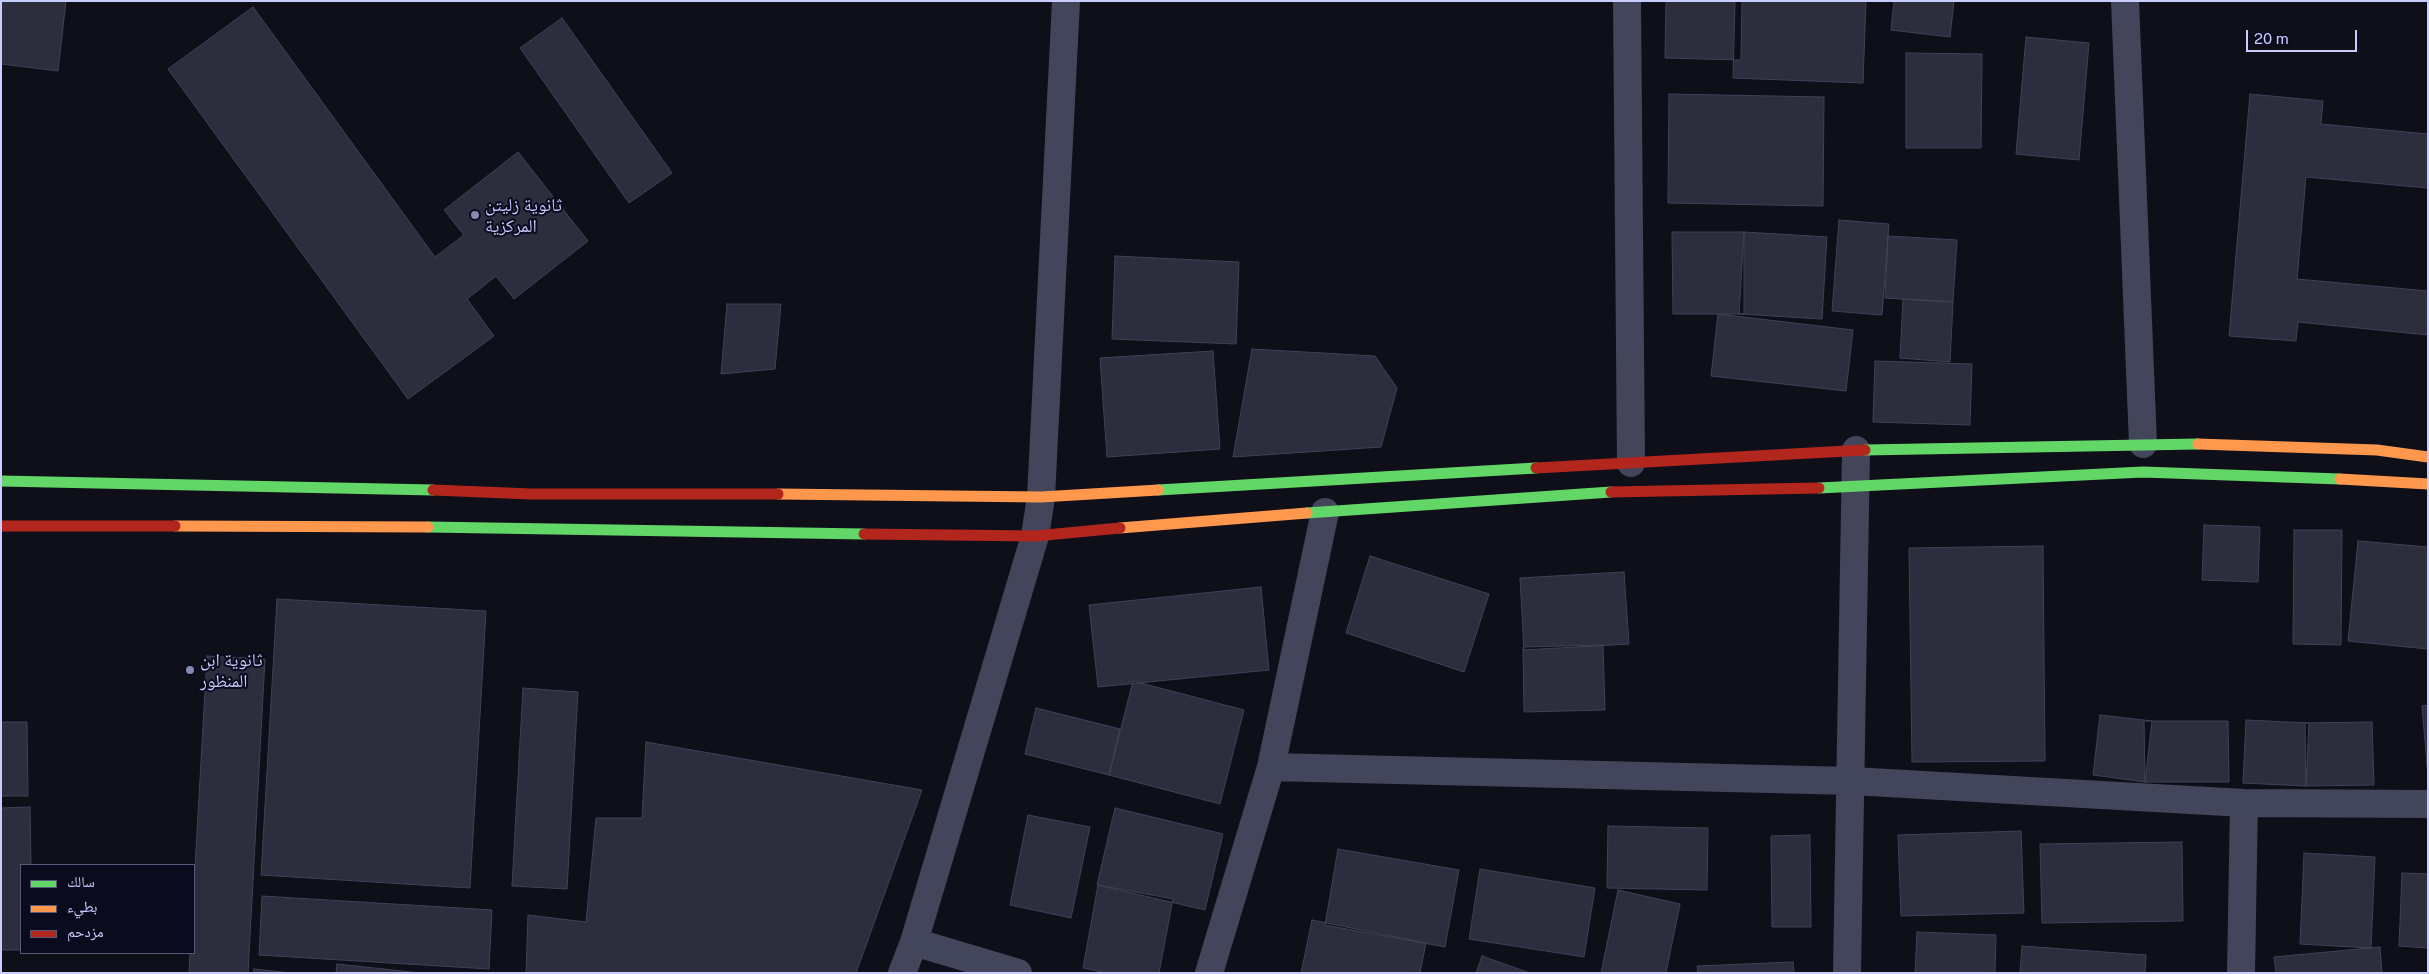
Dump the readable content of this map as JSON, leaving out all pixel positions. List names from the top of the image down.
{
  "places": ["ثانوية زليتن المركزية", "ثانوية ابن المنظور"],
  "legend": ["سالك", "بطيء", "مزدحم"],
  "scale_bar": "20 m"
}
